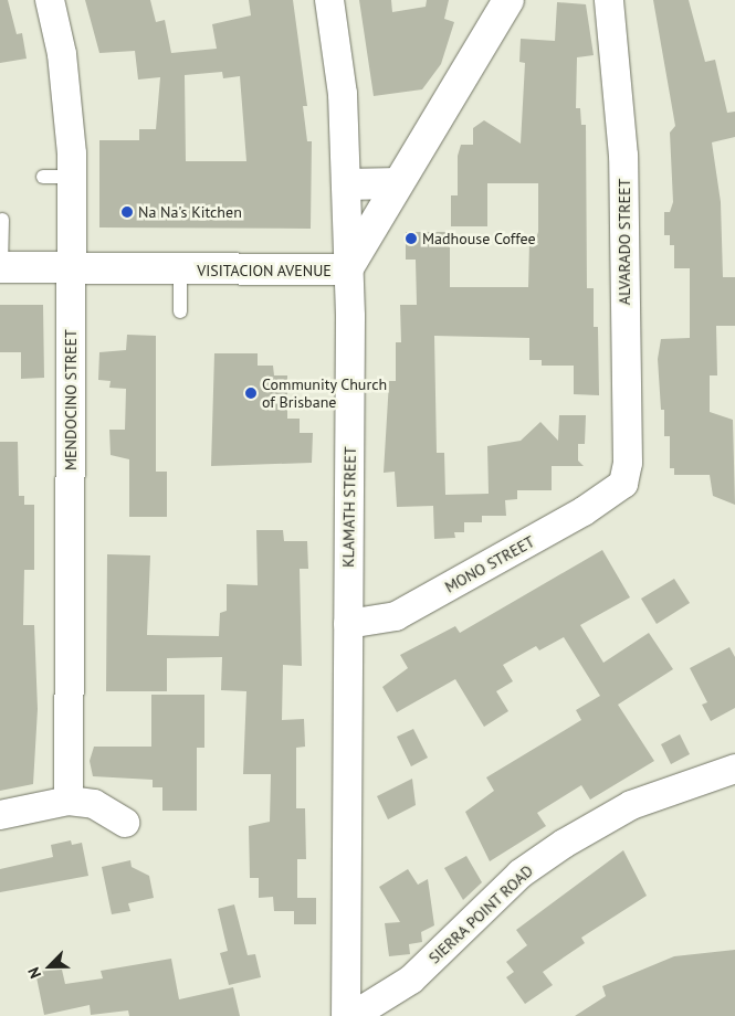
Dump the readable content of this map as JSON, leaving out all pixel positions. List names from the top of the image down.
{
  "streets": {
    "street": [
      "ALVARADO STREET",
      "VISITACION AVENUE",
      "MENDOCINO STREET",
      "KLAMATH STREET",
      "MONO STREET",
      "SIERRA POINT ROAD"
    ]
  },
  "crossings": [
    ["ALVARADO STREET", "MONO STREET"],
    ["VISITACION AVENUE", "MENDOCINO STREET"],
    ["VISITACION AVENUE", "KLAMATH STREET"],
    ["KLAMATH STREET", "MONO STREET"]
  ],
  "places": ["Na Na's Kitchen", "Madhouse Coffee", "Community Church of Brisbane"],
  "north": "bottom left"
}
